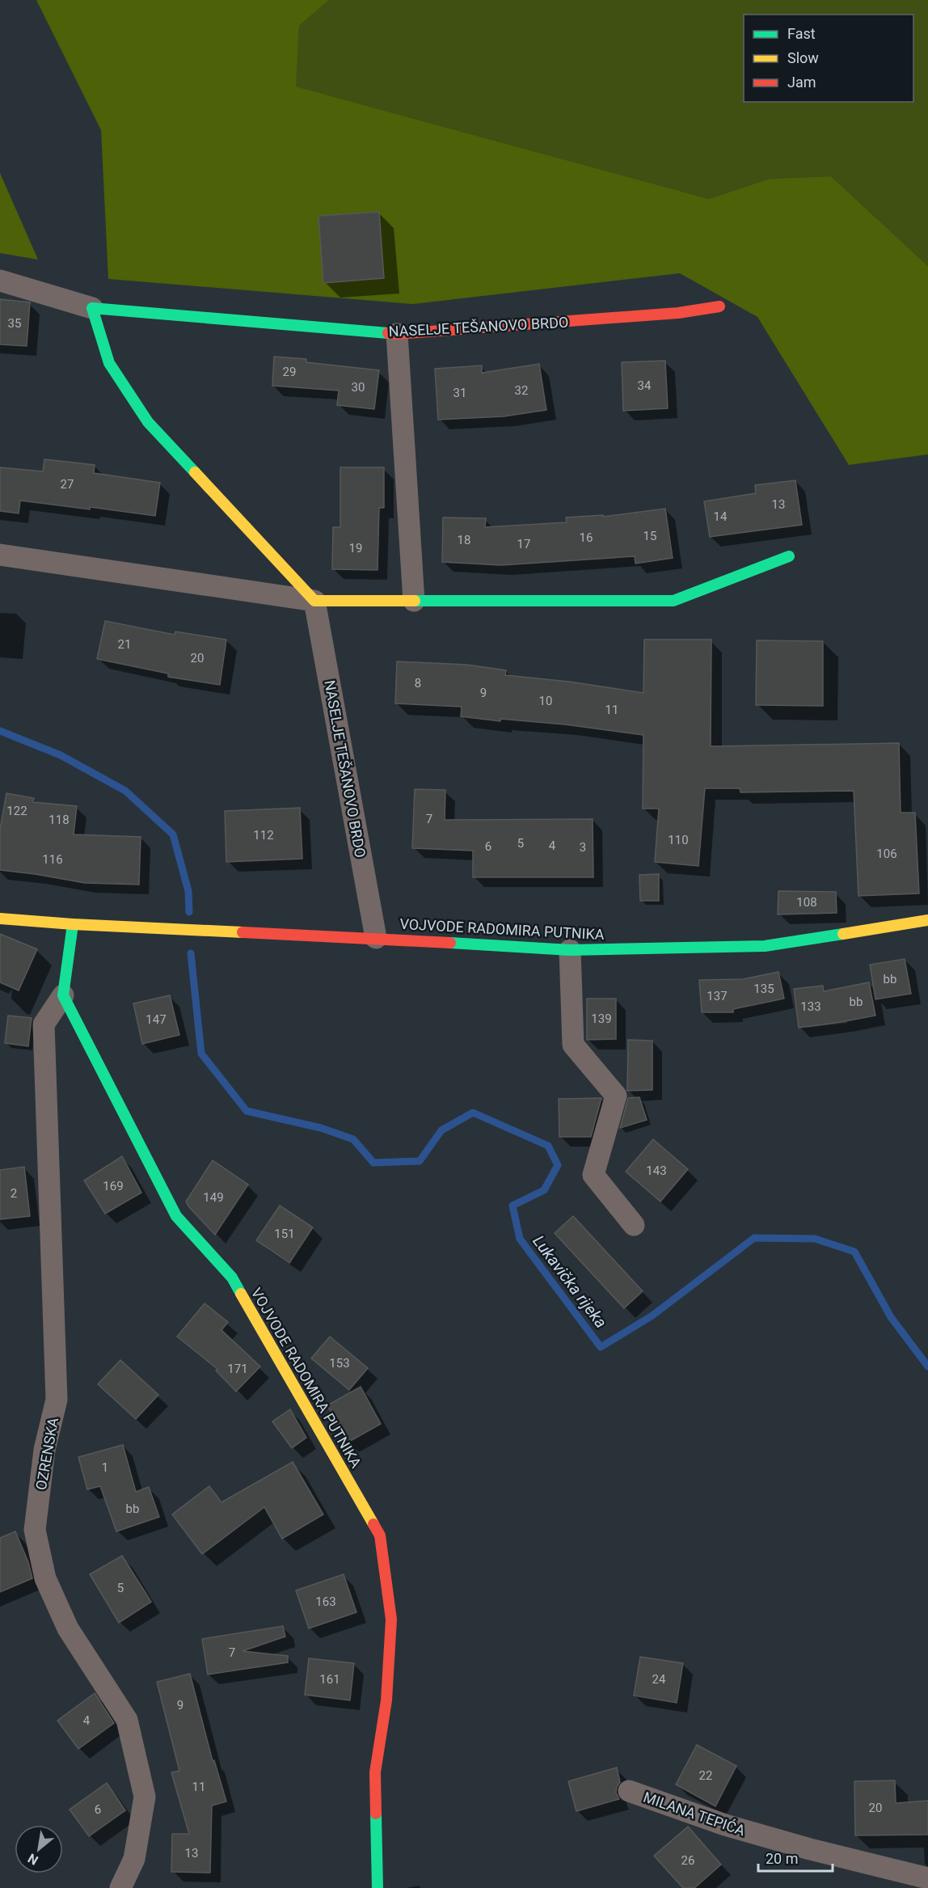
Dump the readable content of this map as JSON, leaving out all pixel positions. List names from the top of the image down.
{
  "streets": {
    "street": [
      "NASELJE TEŠANOVO BRDO",
      "VOJVODE RADOMIRA PUTNIKA",
      "OZRENSKA",
      "MILANA TEPIĆA"
    ]
  },
  "crossings": [
    ["NASELJE TEŠANOVO BRDO", "VOJVODE RADOMIRA PUTNIKA"],
    ["VOJVODE RADOMIRA PUTNIKA", "OZRENSKA"]
  ],
  "water": ["Lukavička rijeka"],
  "house_numbers": [
    "35",
    "29",
    "34",
    "30",
    "32",
    "31",
    "27",
    "13",
    "14",
    "15",
    "16",
    "18",
    "17",
    "19",
    "21",
    "20",
    "8",
    "9",
    "10",
    "11",
    "122",
    "7",
    "118",
    "112",
    "110",
    "5",
    "4",
    "6",
    "3",
    "106",
    "116",
    "108",
    "bb",
    "135",
    "137",
    "bb",
    "133",
    "139",
    "147",
    "143",
    "169",
    "2",
    "149",
    "151",
    "153",
    "171",
    "1",
    "bb",
    "5",
    "163",
    "7",
    "161",
    "24",
    "9",
    "4",
    "22",
    "11",
    "20",
    "6",
    "13",
    "26"
  ],
  "legend": ["Fast", "Slow", "Jam"],
  "scale_bar": "20 m",
  "north": "bottom left"
}
